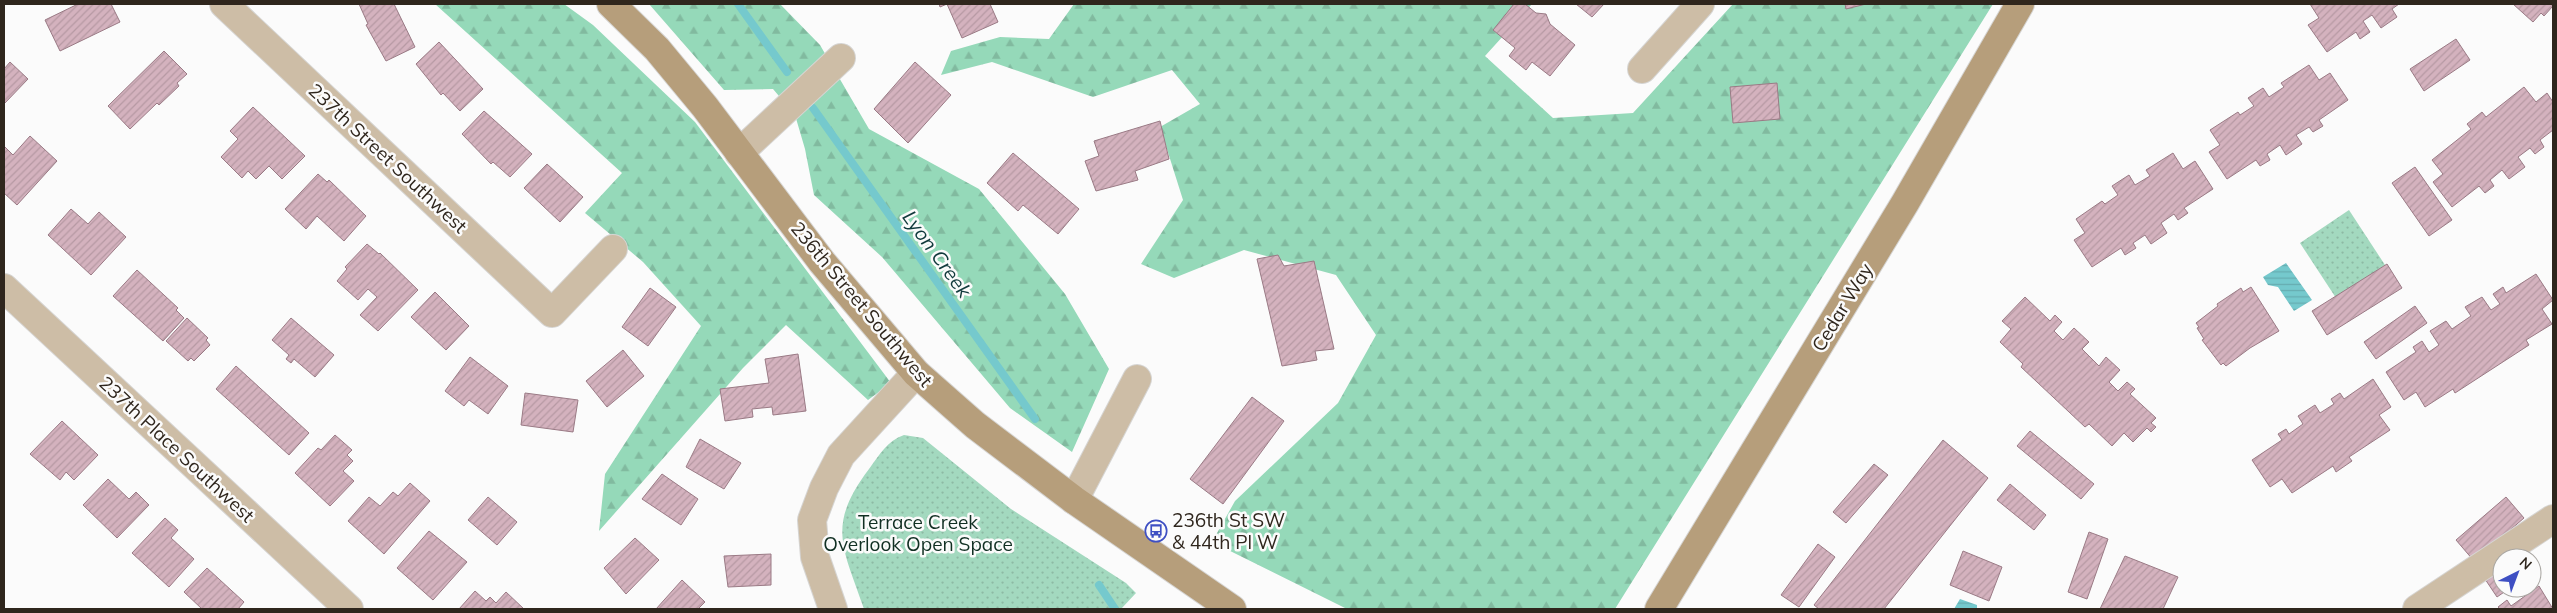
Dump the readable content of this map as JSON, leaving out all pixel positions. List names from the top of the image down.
{
  "streets": {
    "main road": ["236th Street Southwest", "Cedar Way"],
    "street": ["237th Street Southwest", "237th Place Southwest"]
  },
  "water": ["Lyon Creek"],
  "parks": ["Terrace Creek Overlook Open Space"],
  "places": {
    "bus stop": ["236th St SW & 44th Pl W"]
  },
  "north": "top right"
}
